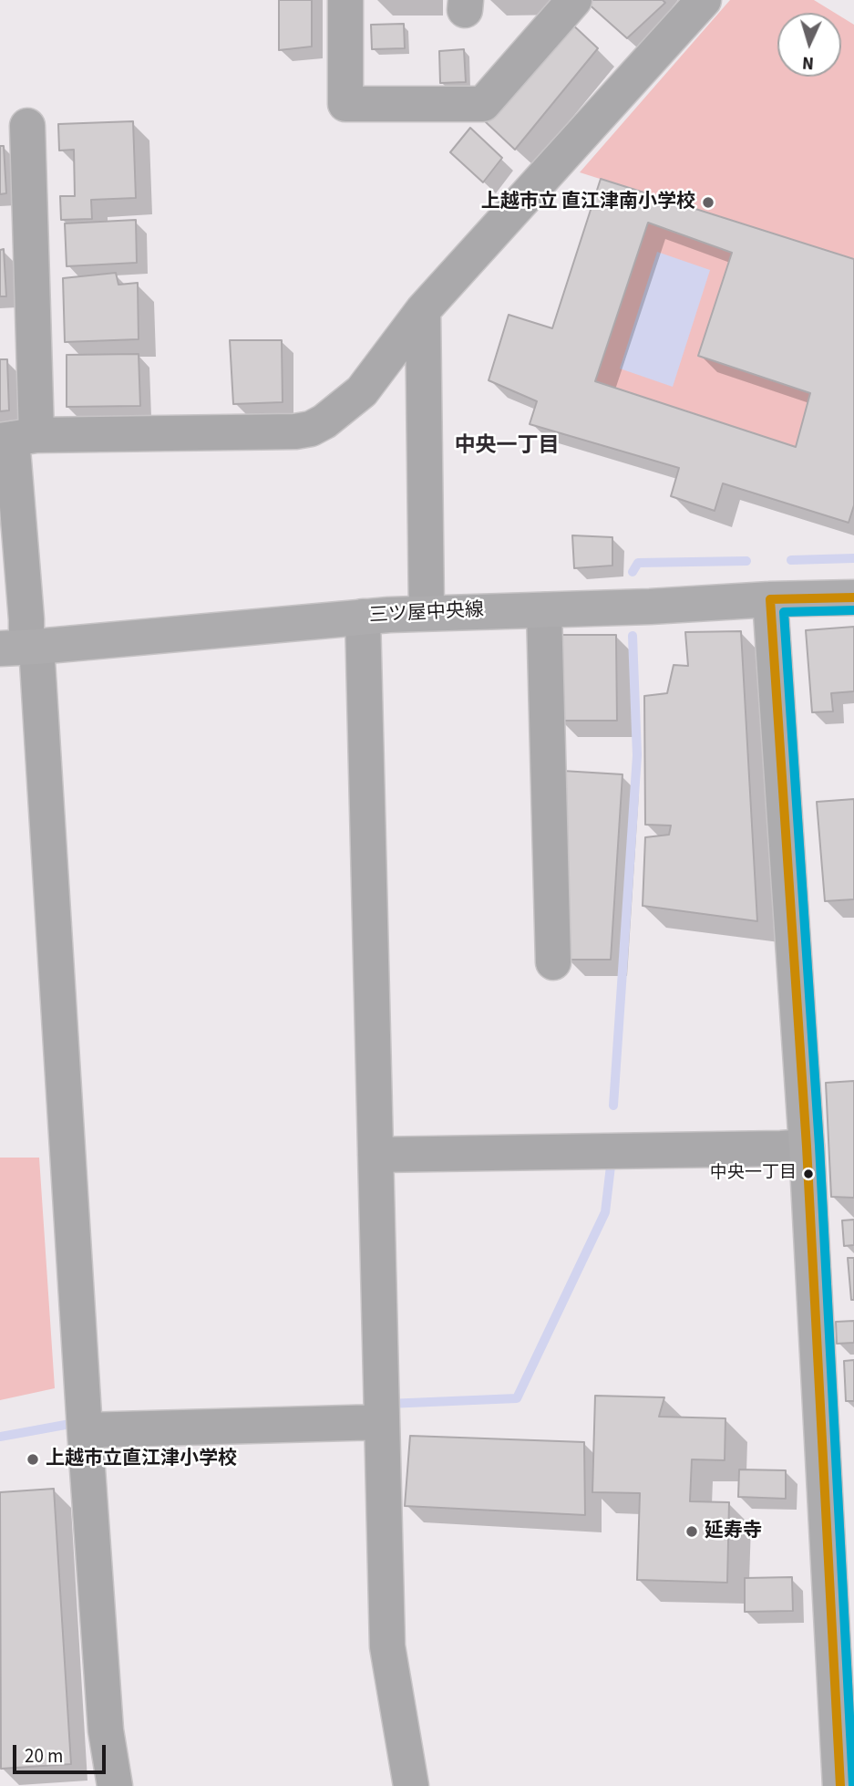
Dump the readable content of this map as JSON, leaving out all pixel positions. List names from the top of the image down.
{
  "streets": {
    "main road": ["三ツ屋中央線"]
  },
  "districts": ["中央一丁目"],
  "places": [
    "上越市立 直江津南小学校",
    "中央一丁目",
    "上越市立直江津小学校",
    "延寿寺"
  ],
  "lines": ["transit line 20"],
  "scale_bar": "20 m",
  "north": "bottom"
}
